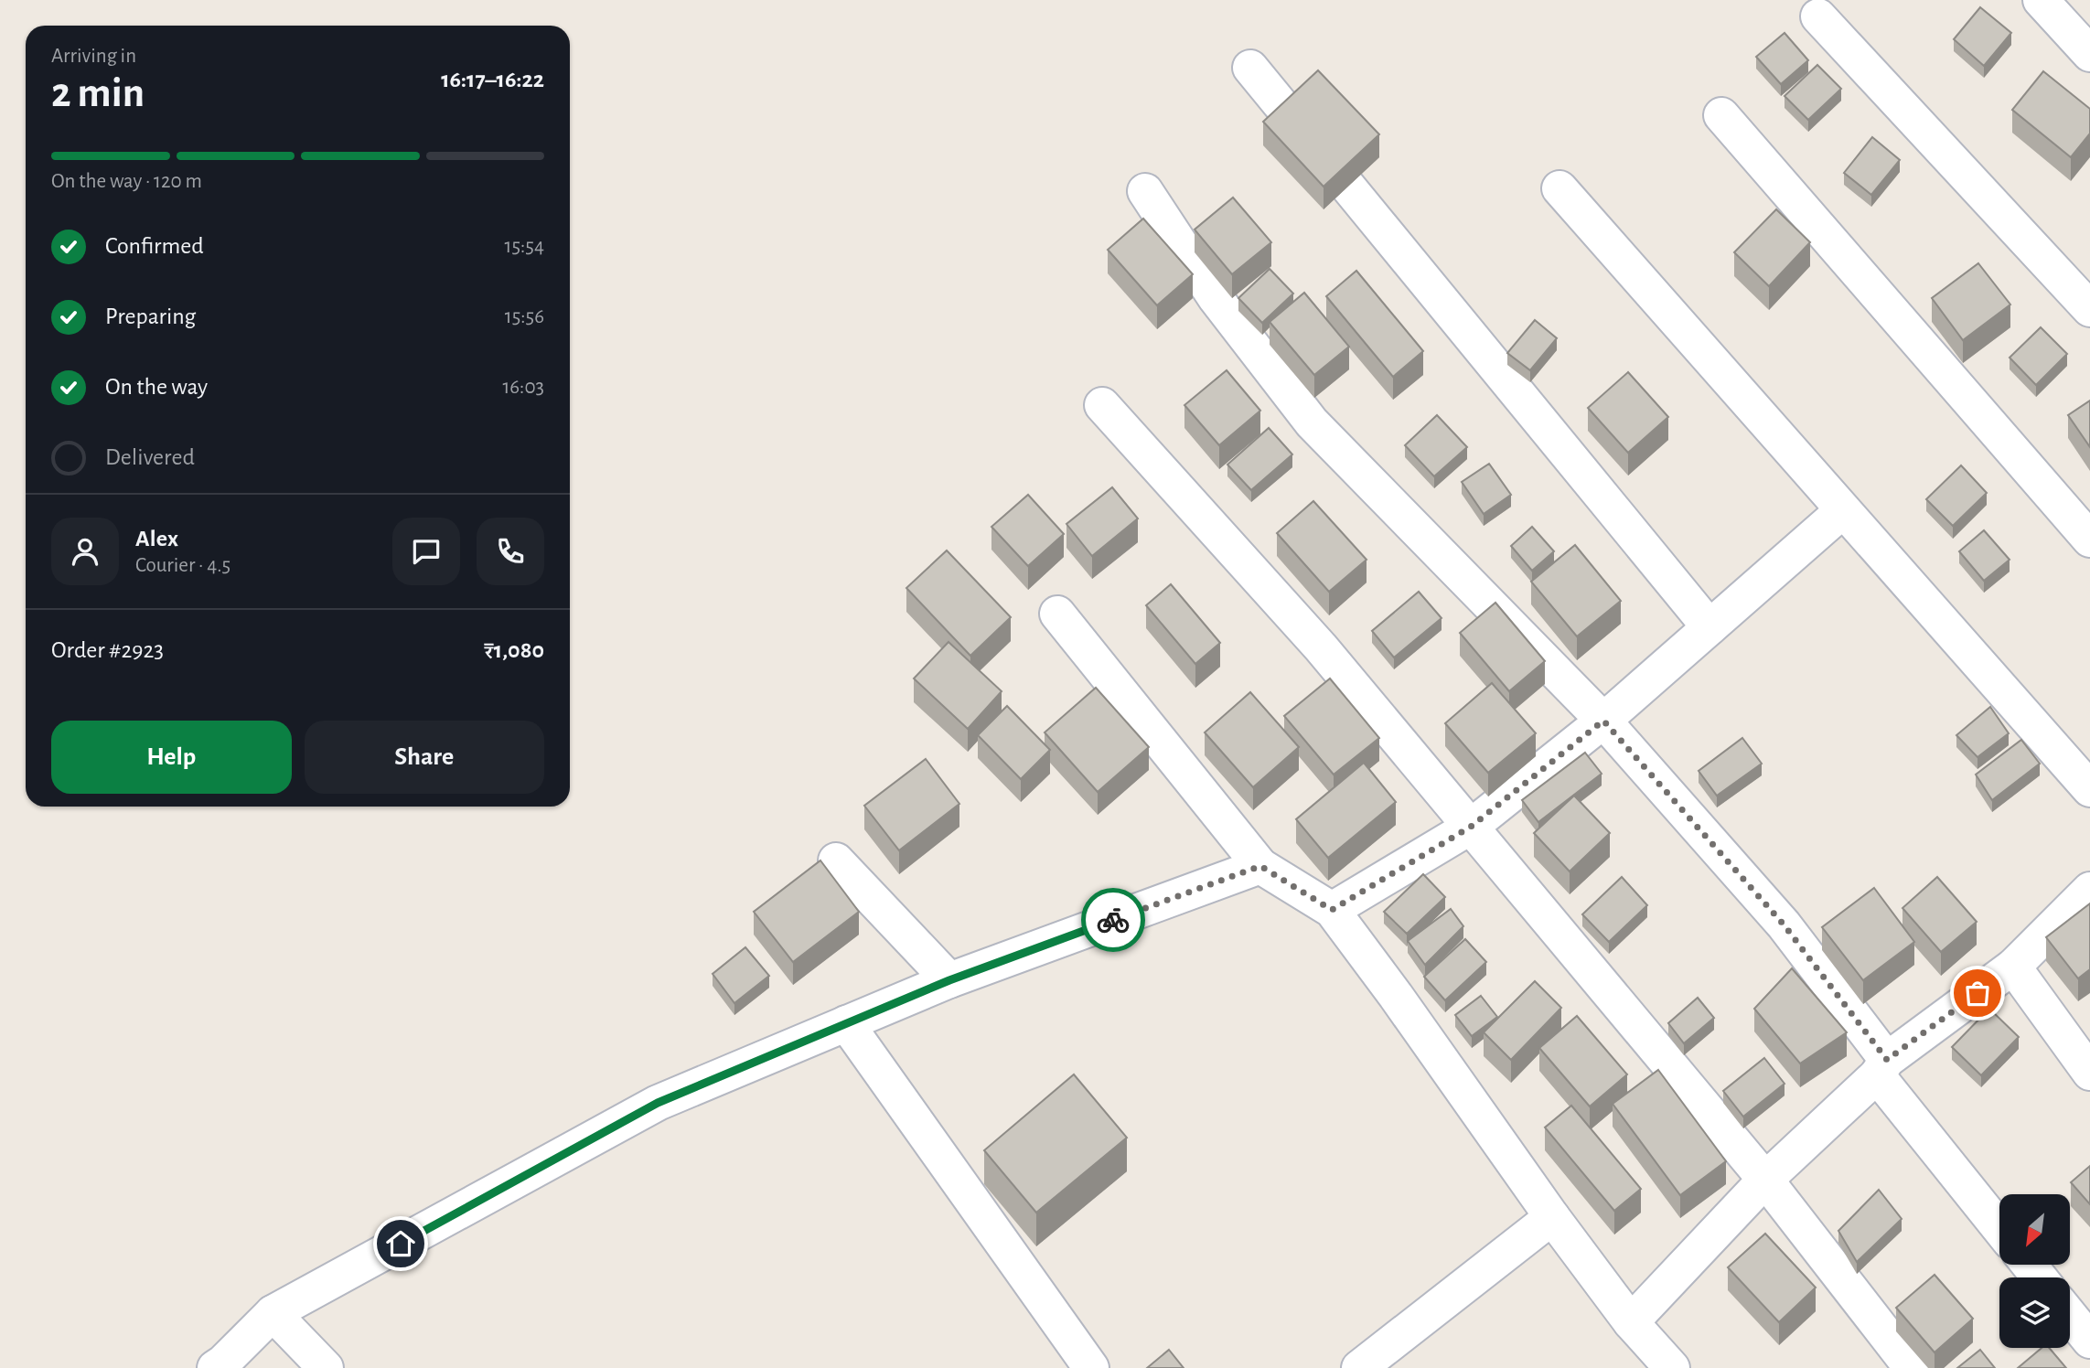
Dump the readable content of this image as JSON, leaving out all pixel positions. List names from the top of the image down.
{
  "north": "bottom left",
  "page": {
    "heading": ["2 min", "Arriving in", "16:17–16:22"],
    "panel": [
      "Alex",
      "Courier · 4.5",
      "Order #2923",
      "₹1,080"
    ],
    "bar": "On the way · 120 m",
    "list": [
      ["Confirmed", "15:54"],
      ["Preparing", "15:56"],
      ["On the way", "16:03"],
      "Delivered"
    ],
    "buttons": ["Help", "Share"]
  }
}
